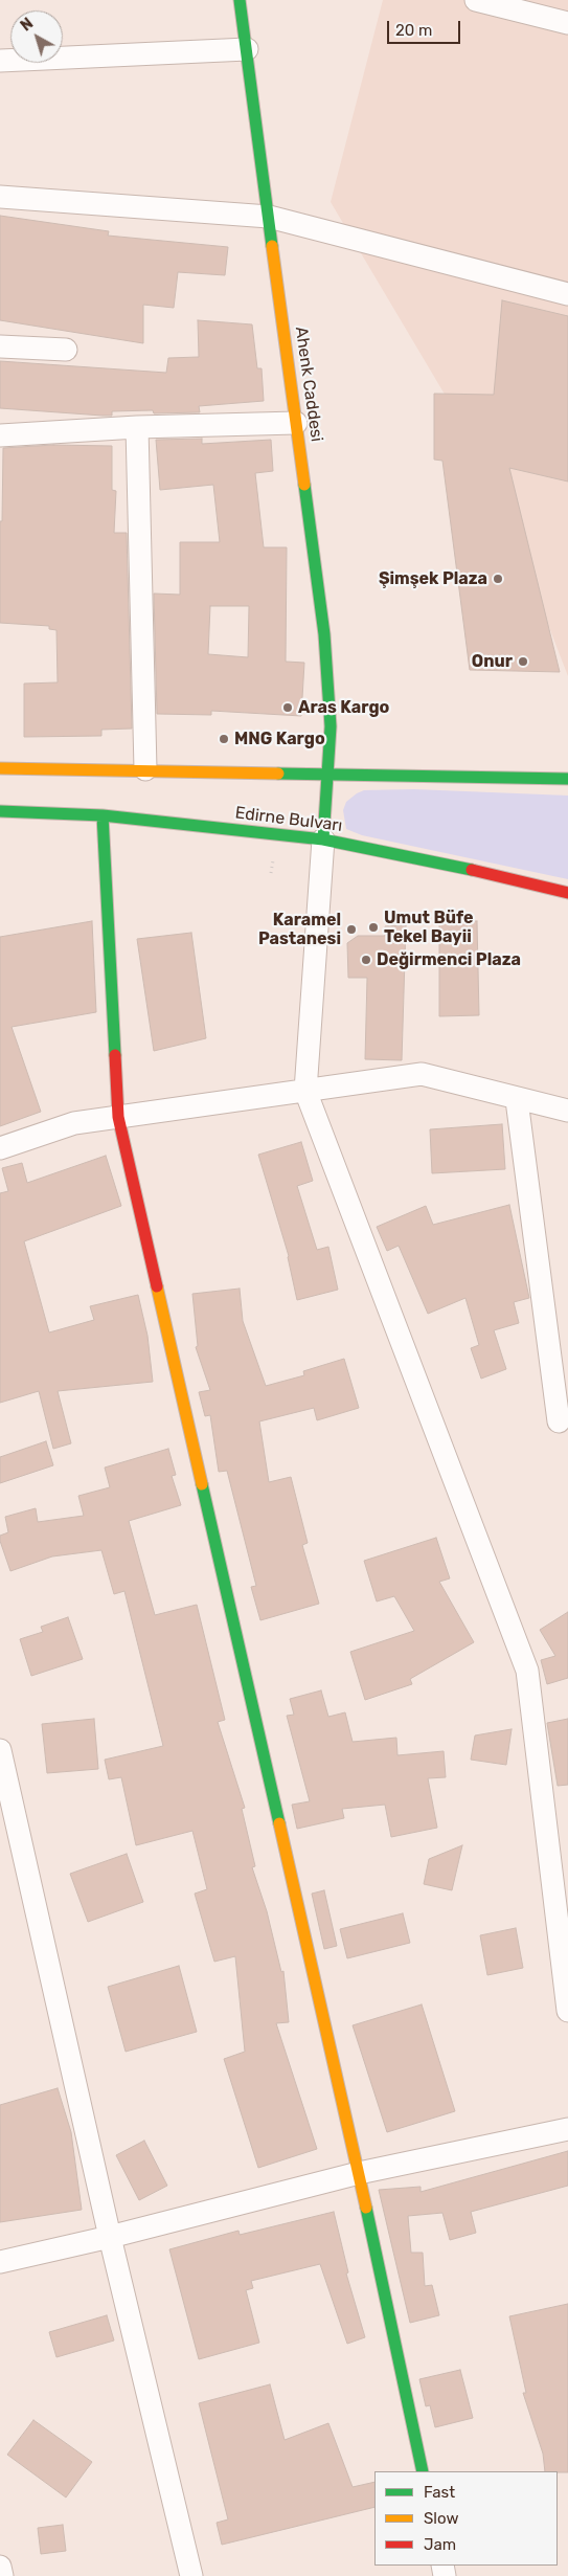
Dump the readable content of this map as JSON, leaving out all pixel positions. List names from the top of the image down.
{
  "streets": {
    "main road": ["Ahenk Caddesi", "Edirne Bulvarı"]
  },
  "crossings": [
    ["Ahenk Caddesi", "Edirne Bulvarı"]
  ],
  "places": [
    "Şimşek Plaza",
    "Onur",
    "Aras Kargo",
    "MNG Kargo",
    "Umut Büfe Tekel Bayii",
    "Karamel Pastanesi",
    "Değirmenci Plaza"
  ],
  "legend": ["Fast", "Slow", "Jam"],
  "scale_bar": "20 m",
  "north": "top left"
}
